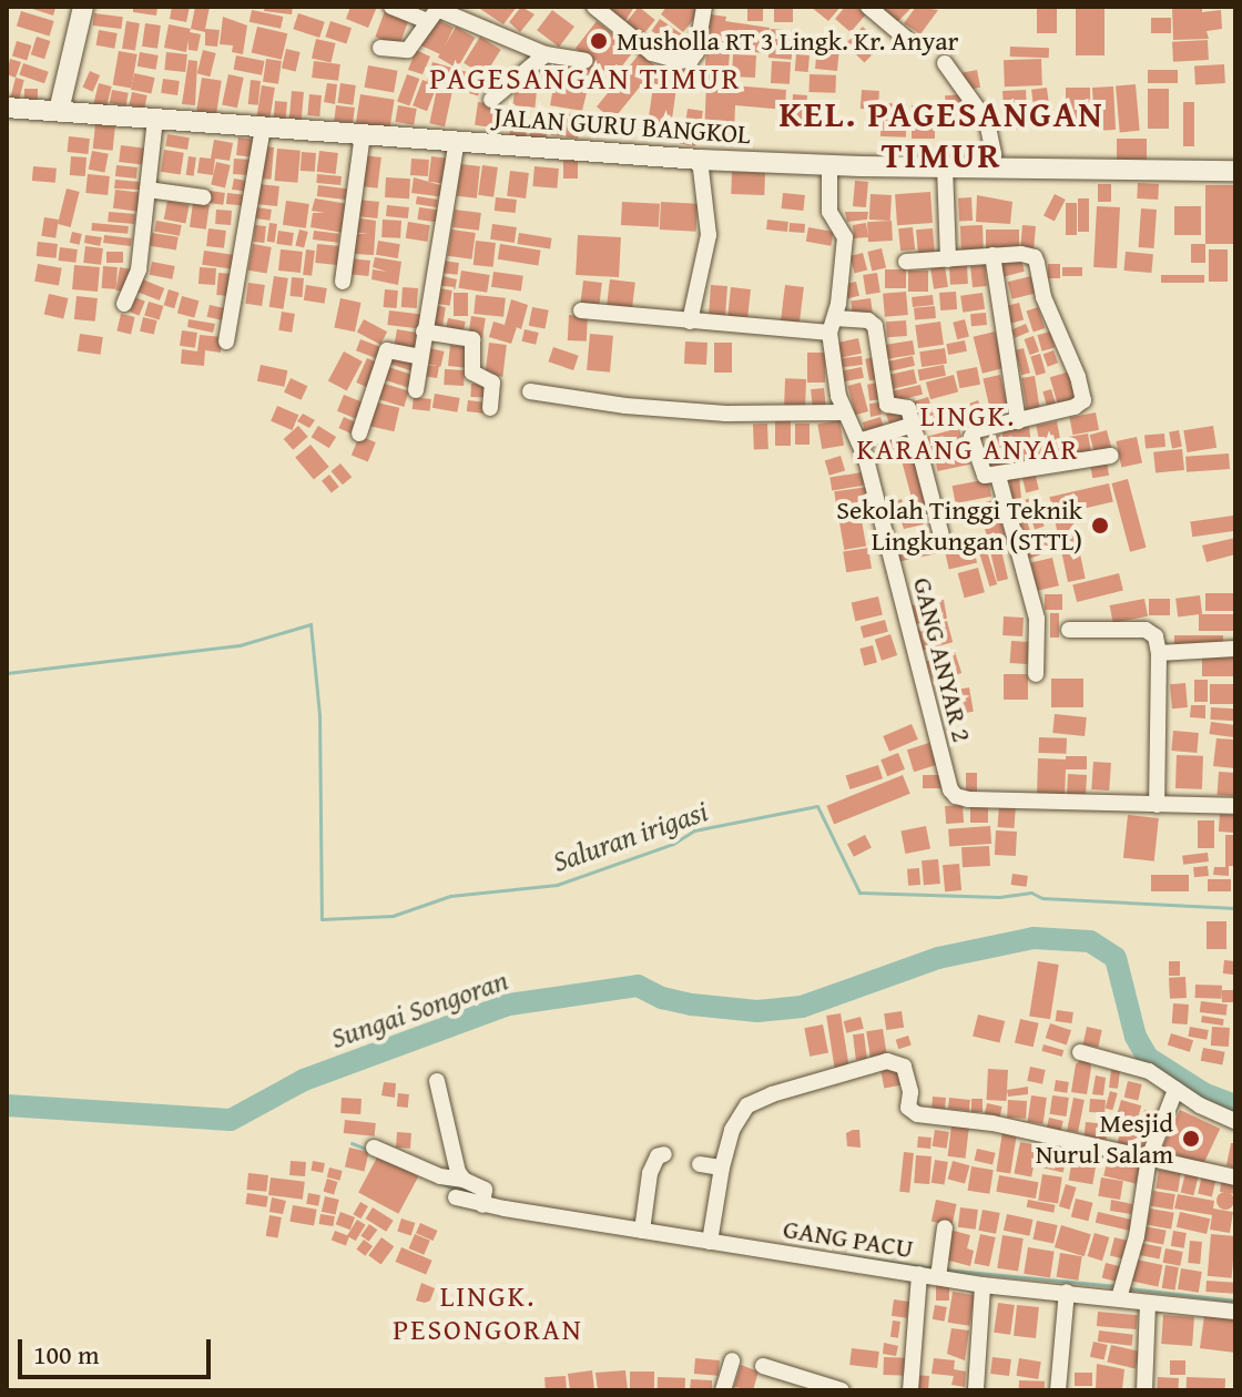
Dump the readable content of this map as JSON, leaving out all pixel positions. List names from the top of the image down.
{
  "streets": {
    "street": ["JALAN GURU BANGKOL", "GANG ANYAR 2", "GANG PACU"]
  },
  "crossings": [
    ["JALAN GURU BANGKOL", "GANG ANYAR 2"]
  ],
  "districts": [
    "PAGESANGAN TIMUR",
    "KEL. PAGESANGAN TIMUR",
    "LINGK. KARANG ANYAR",
    "LINGK. PESONGORAN"
  ],
  "water": ["Saluran irigasi", "Sungai Songoran"],
  "places": ["Musholla RT 3 Lingk. Kr. Anyar", "Sekolah Tinggi Teknik Lingkungan (STTL)", "Mesjid Nurul Salam"],
  "scale_bar": "100 m"
}
